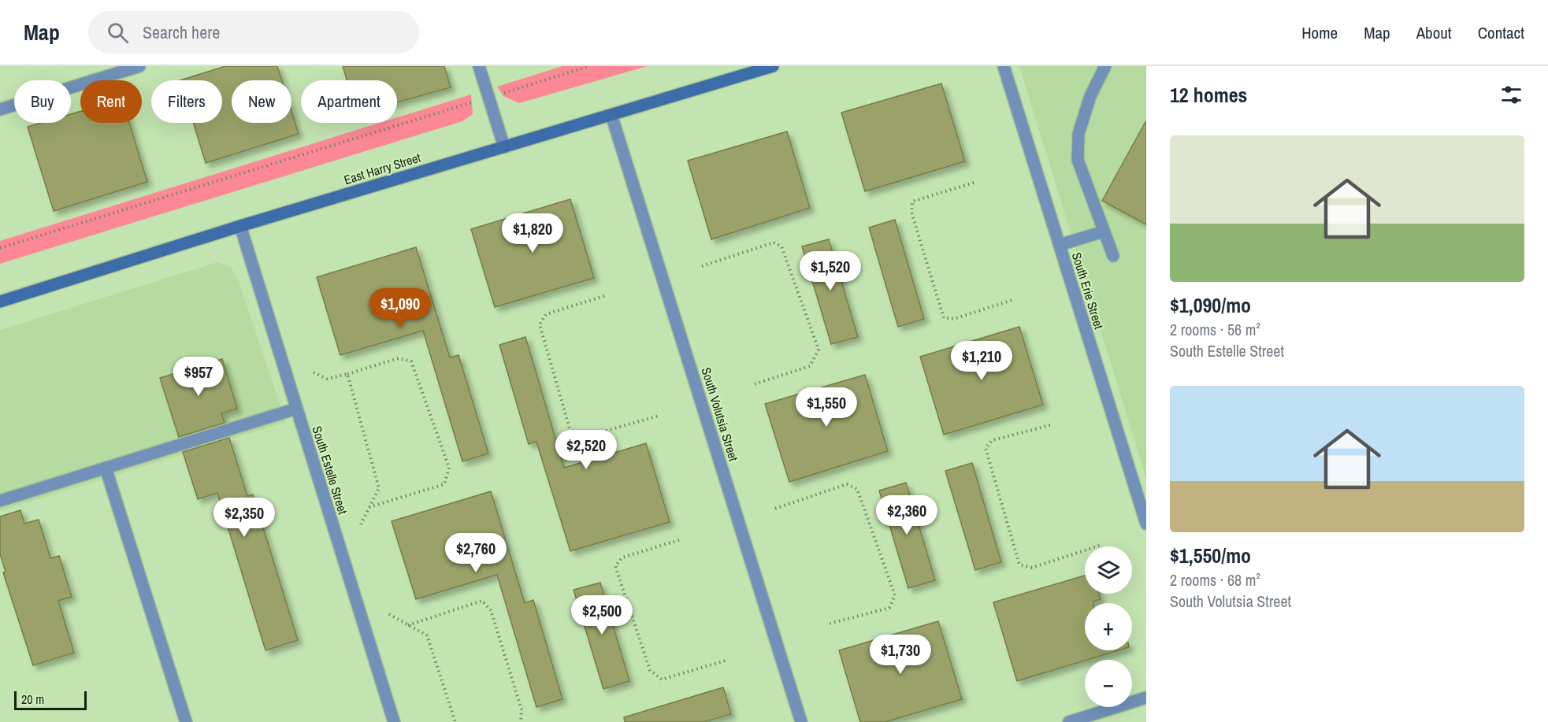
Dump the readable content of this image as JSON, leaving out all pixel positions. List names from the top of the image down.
{
  "streets": {
    "main road": ["East Harry Street"],
    "street": ["South Erie Street", "South Volutsia Street", "South Estelle Street"]
  },
  "crossings": [
    ["East Harry Street", "South Volutsia Street"],
    ["East Harry Street", "South Estelle Street"]
  ],
  "scale_bar": "20 m",
  "page": {
    "header": "Map",
    "search": "Search here",
    "nav": [
      "Home",
      "Map",
      "About",
      "Contact"
    ],
    "heading": "12 homes",
    "chip": [
      "Buy",
      "Rent",
      "Filters",
      "New",
      "Apartment"
    ],
    "list": [
      {
        "name": "$1,090/mo",
        "note": "2 rooms · 56 m² · South Estelle Street"
      },
      {
        "name": "$1,550/mo",
        "note": "2 rooms · 68 m² · South Volutsia Street"
      }
    ],
    "price": [
      "$1,820",
      "$1,520",
      "$1,090",
      "$1,210",
      "$957",
      "$1,550",
      "$2,520",
      "$2,360",
      "$2,350",
      "$2,760",
      "$2,500",
      "$1,730"
    ],
    "map_buttons": ["+", "−"],
    "scale": "20 m"
  }
}
